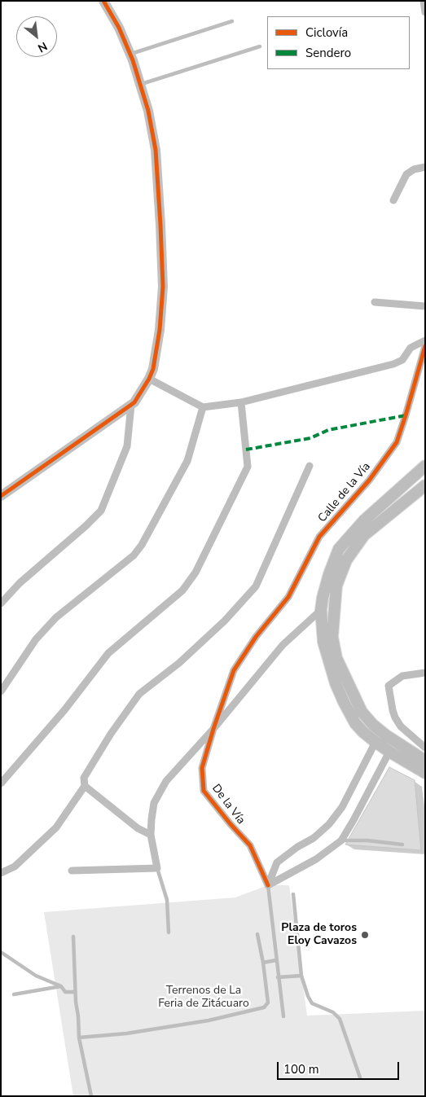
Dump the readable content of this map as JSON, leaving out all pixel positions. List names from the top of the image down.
{
  "streets": {
    "street": ["Calle de la Vía", "De la Vía"]
  },
  "crossings": [
    ["Calle de la Vía", "De la Vía"]
  ],
  "parks": ["Terrenos de La Feria de Zitácuaro"],
  "places": ["Plaza de toros Eloy Cavazos"],
  "legend": ["Ciclovía", "Sendero"],
  "scale_bar": "100 m",
  "north": "bottom right"
}
